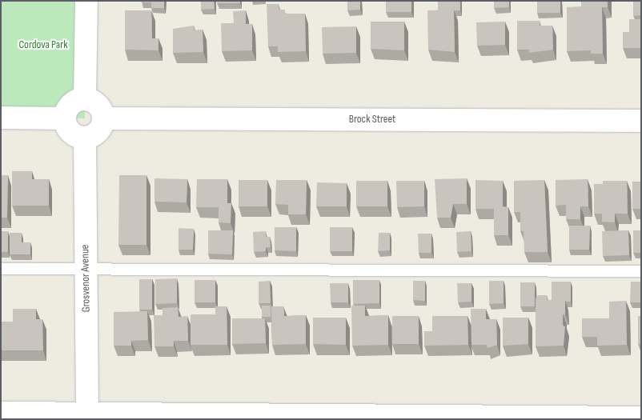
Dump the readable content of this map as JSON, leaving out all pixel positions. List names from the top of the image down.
{
  "streets": {
    "street": ["Brock Street", "Grosvenor Avenue"]
  },
  "crossings": [
    ["Brock Street", "Grosvenor Avenue"]
  ],
  "parks": ["Cordova Park"]
}
